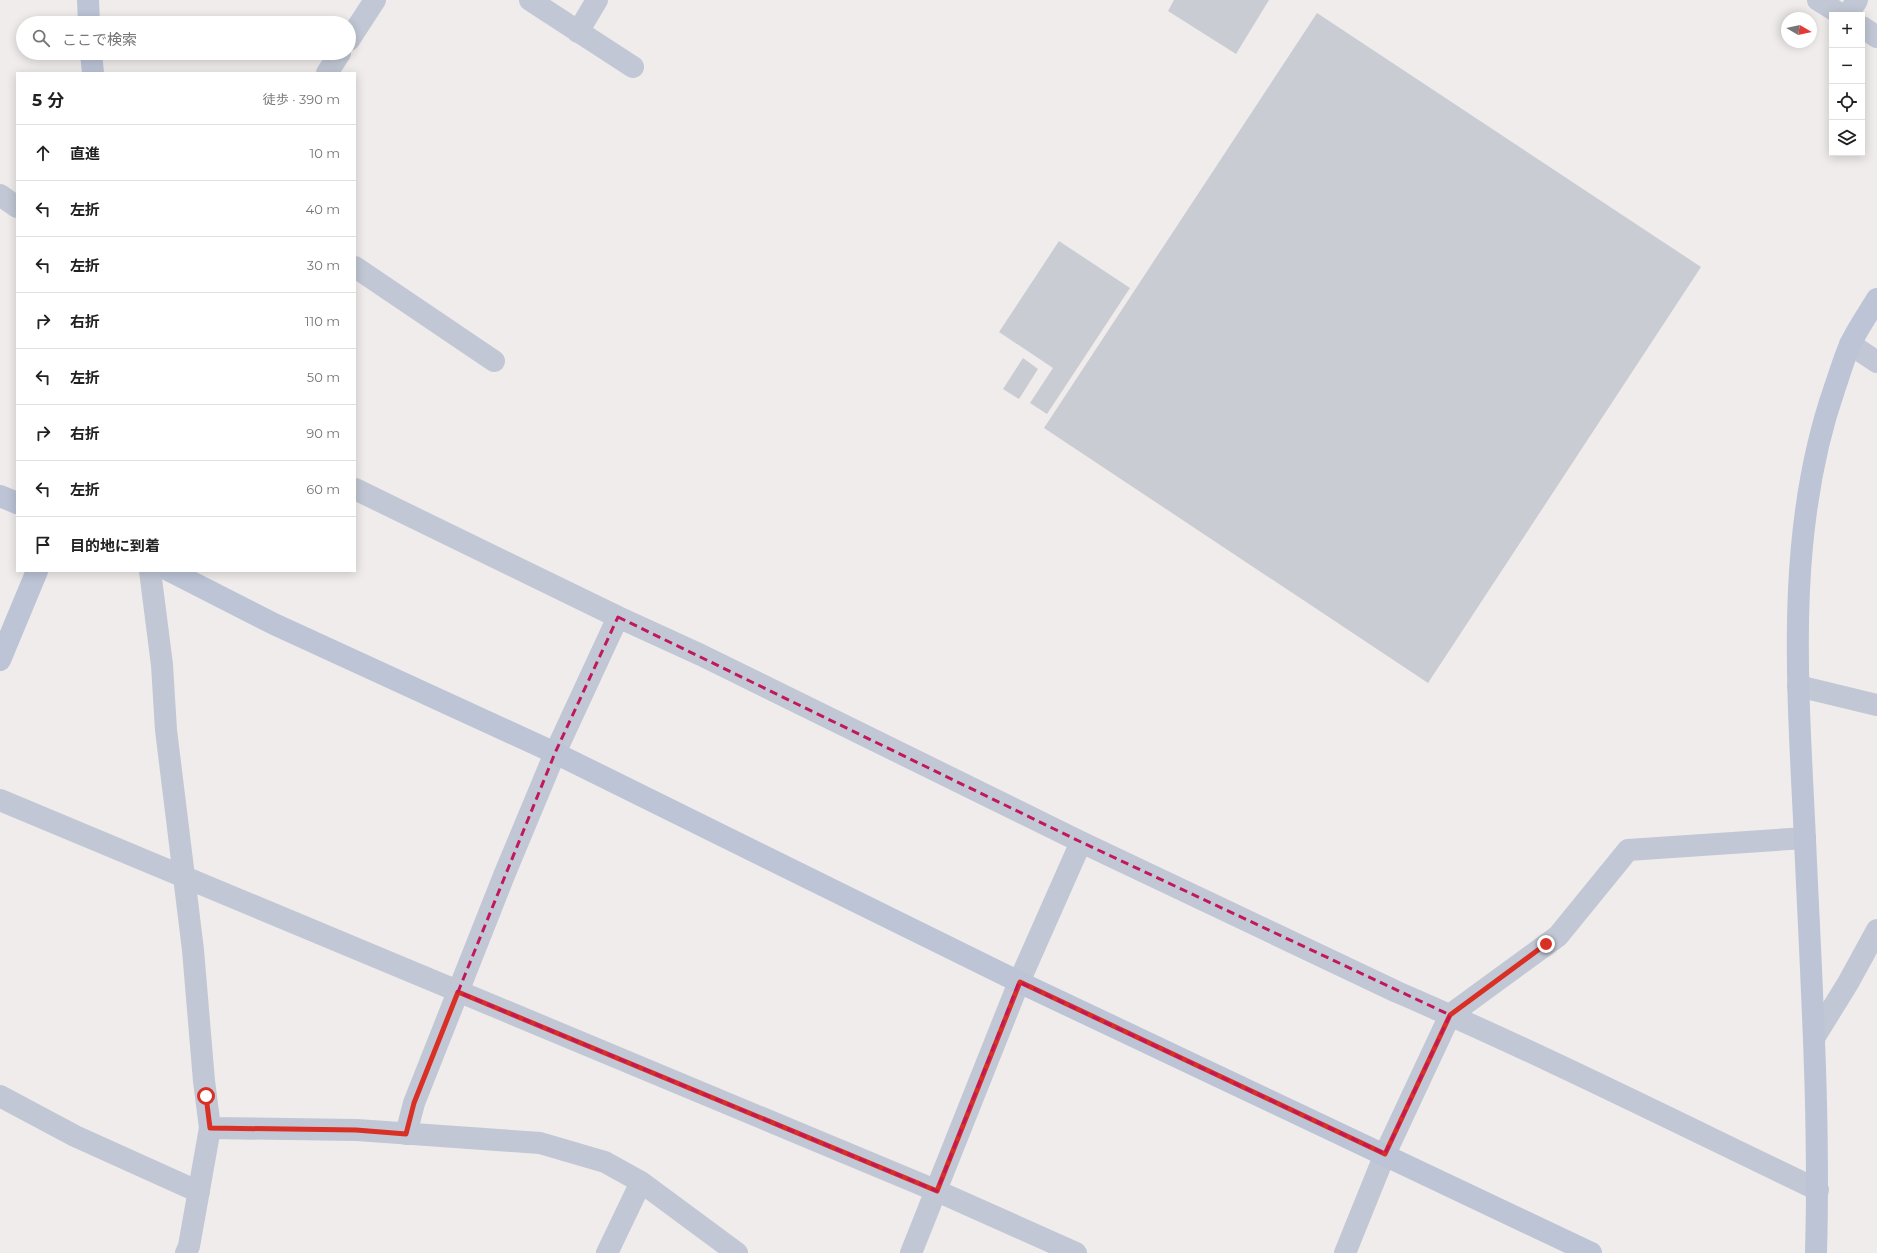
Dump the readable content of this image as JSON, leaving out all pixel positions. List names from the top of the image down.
{
  "north": "right",
  "page": {
    "map_buttons": ["+", "−"],
    "search": "ここで検索",
    "heading": ["5 分", "徒歩 · 390 m"],
    "list": [
      ["直進", "10 m"],
      ["左折", "40 m"],
      ["左折", "30 m"],
      ["右折", "110 m"],
      ["左折", "50 m"],
      ["右折", "90 m"],
      ["左折", "60 m"],
      "目的地に到着"
    ]
  }
}
